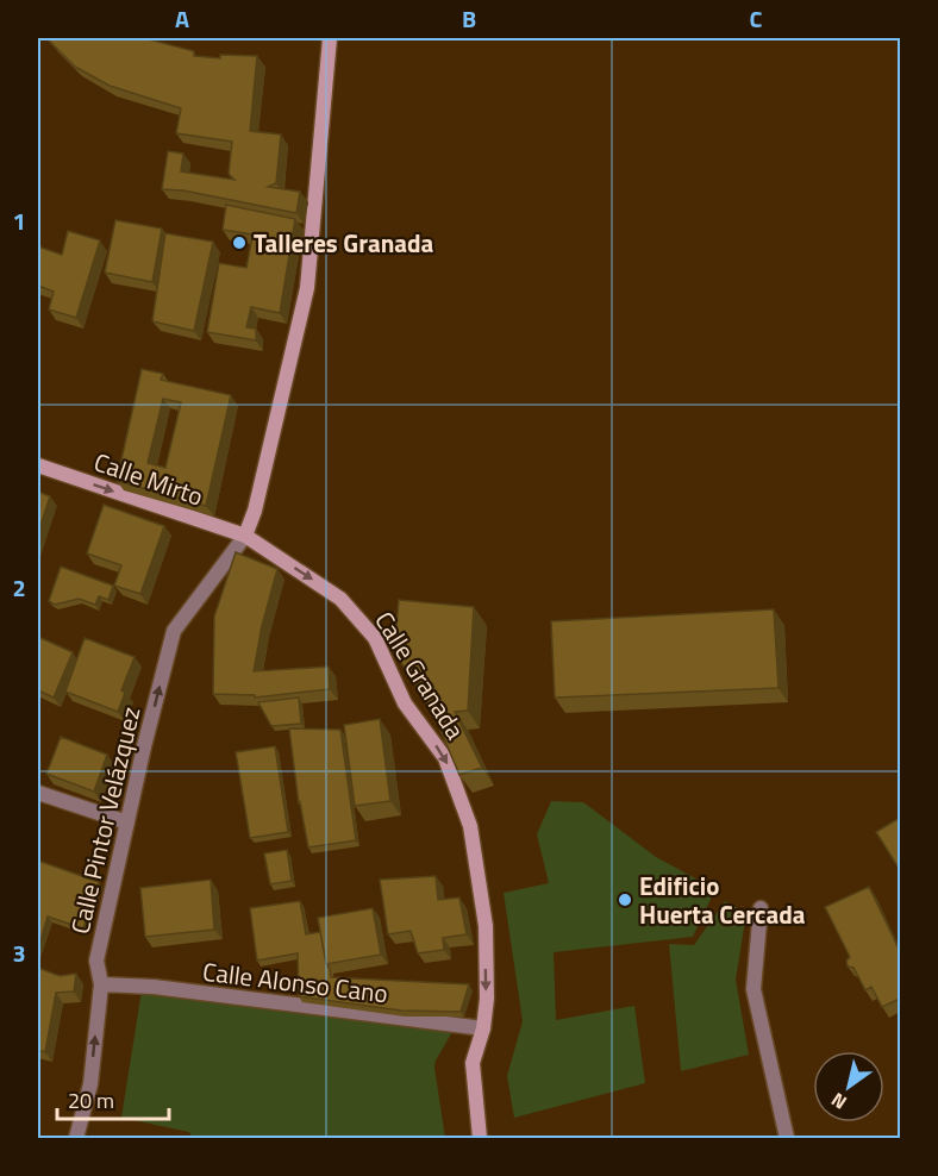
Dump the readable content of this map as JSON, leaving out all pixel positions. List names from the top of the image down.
{
  "streets": {
    "street": [
      "Calle Mirto",
      "Calle Granada",
      "Calle Pintor Velázquez",
      "Calle Alonso Cano"
    ]
  },
  "crossings": [
    ["Calle Mirto", "Calle Granada"],
    ["Calle Mirto", "Calle Pintor Velázquez"],
    ["Calle Granada", "Calle Pintor Velázquez"],
    ["Calle Granada", "Calle Alonso Cano"],
    ["Calle Pintor Velázquez", "Calle Alonso Cano"]
  ],
  "one_way": ["Calle Mirto", "Calle Granada", "Calle Pintor Velázquez"],
  "places": ["Talleres Granada", "Edificio Huerta Cercada"],
  "scale_bar": "20 m",
  "north": "bottom left",
  "grid": {
    "columns": ["A", "B", "C"],
    "rows": ["1", "2", "3"]
  }
}
